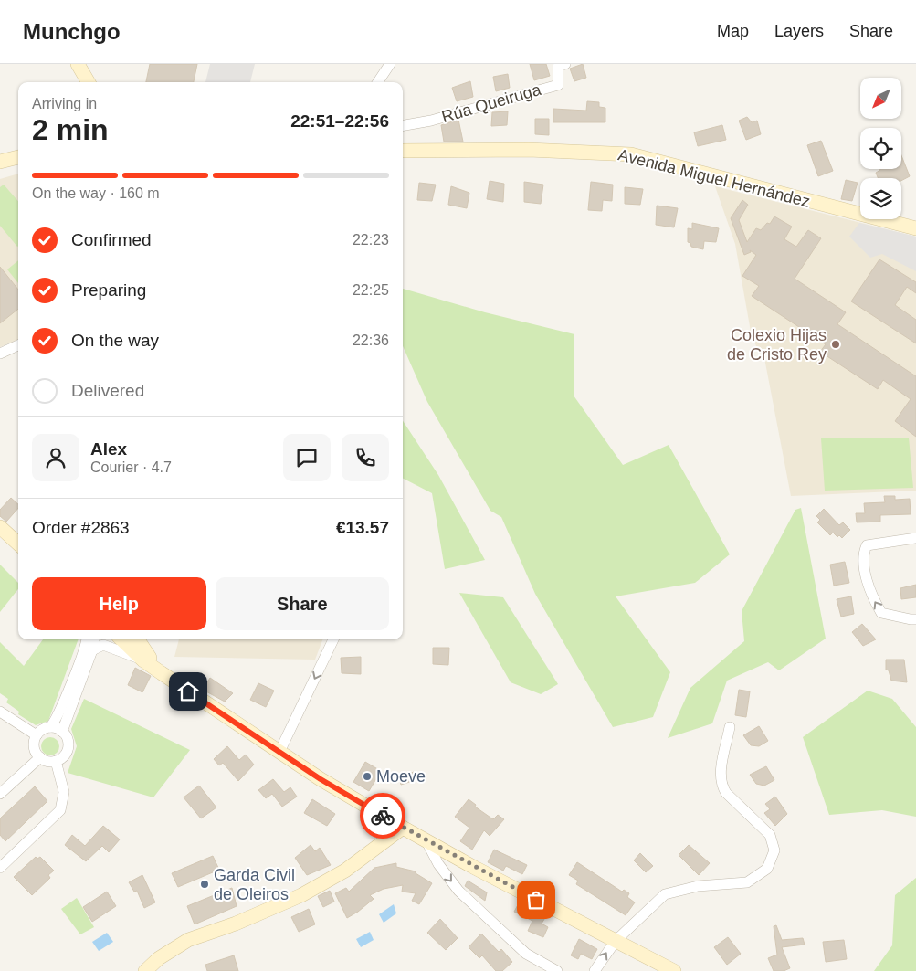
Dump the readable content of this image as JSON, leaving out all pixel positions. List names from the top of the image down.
{
  "streets": {
    "street": ["Rúa Queiruga", "Avenida Miguel Hernández"]
  },
  "places": ["Colexio Hijas de Cristo Rey", "Moeve", "Garda Civil de Oleiros"],
  "north": "bottom left",
  "page": {
    "header": "Munchgo",
    "nav": ["Map", "Layers", "Share"],
    "heading": ["2 min", "Arriving in", "22:51–22:56"],
    "panel": [
      "Alex",
      "Courier · 4.7",
      "Order #2863",
      "€13.57"
    ],
    "bar": "On the way · 160 m",
    "list": [
      ["Confirmed", "22:23"],
      ["Preparing", "22:25"],
      ["On the way", "22:36"],
      "Delivered"
    ],
    "buttons": ["Help", "Share"]
  }
}
